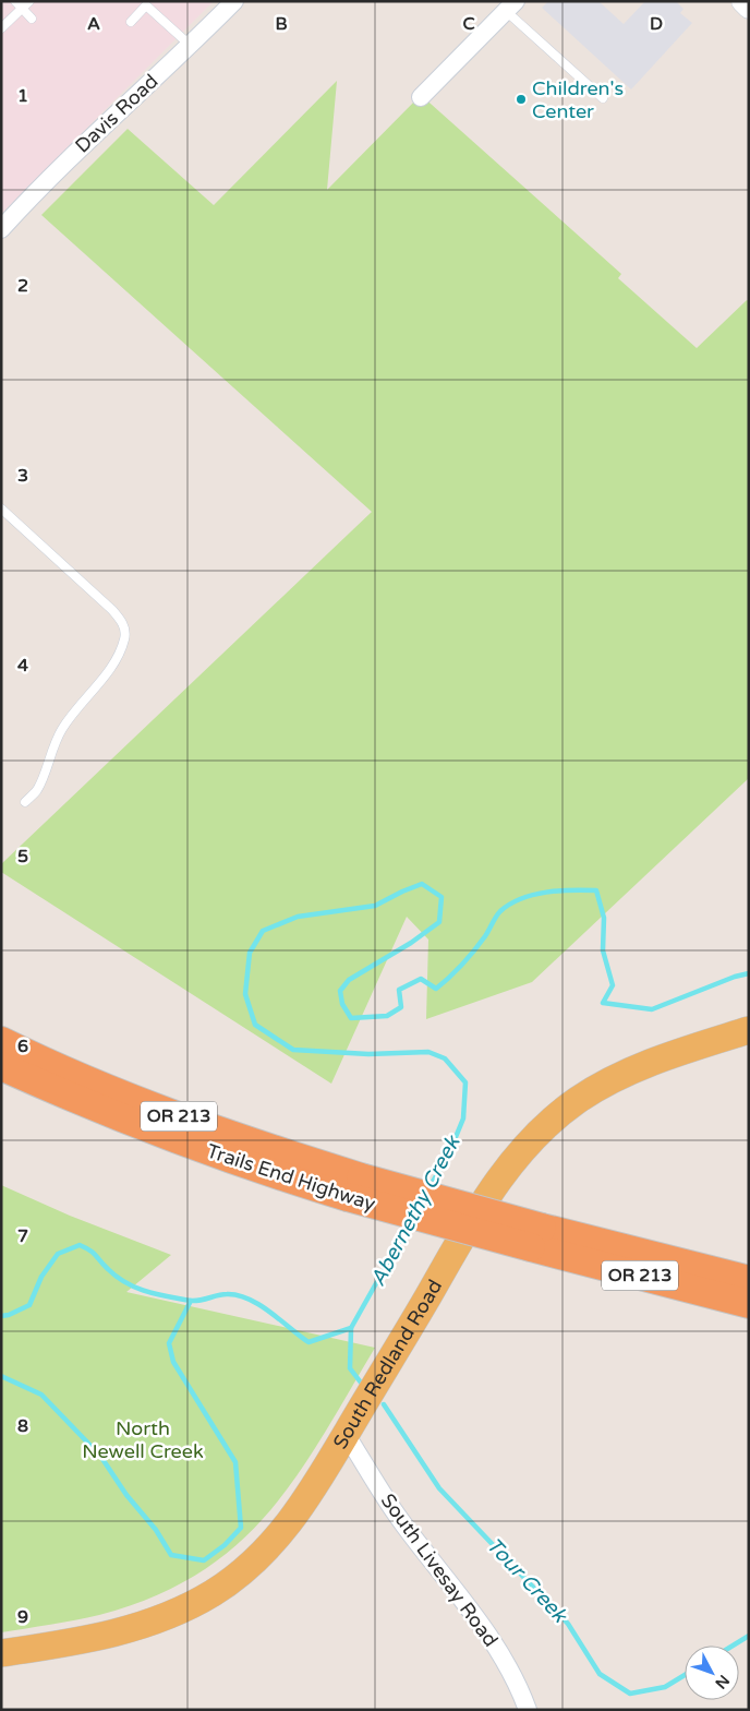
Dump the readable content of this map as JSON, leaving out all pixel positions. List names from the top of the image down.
{
  "streets": {
    "highway": ["OR 213", "Trails End Highway"],
    "main road": ["South Redland Road"],
    "street": ["Davis Road", "South Livesay Road"]
  },
  "crossings": [
    ["South Redland Road", "South Livesay Road"]
  ],
  "water": ["Abernethy Creek", "Tour Creek"],
  "parks": ["North Newell Creek"],
  "places": ["Children's Center"],
  "north": "bottom right",
  "grid": {
    "columns": [
      "A",
      "B",
      "C",
      "D"
    ],
    "rows": [
      "1",
      "2",
      "3",
      "4",
      "5",
      "6",
      "7",
      "8",
      "9"
    ]
  }
}
